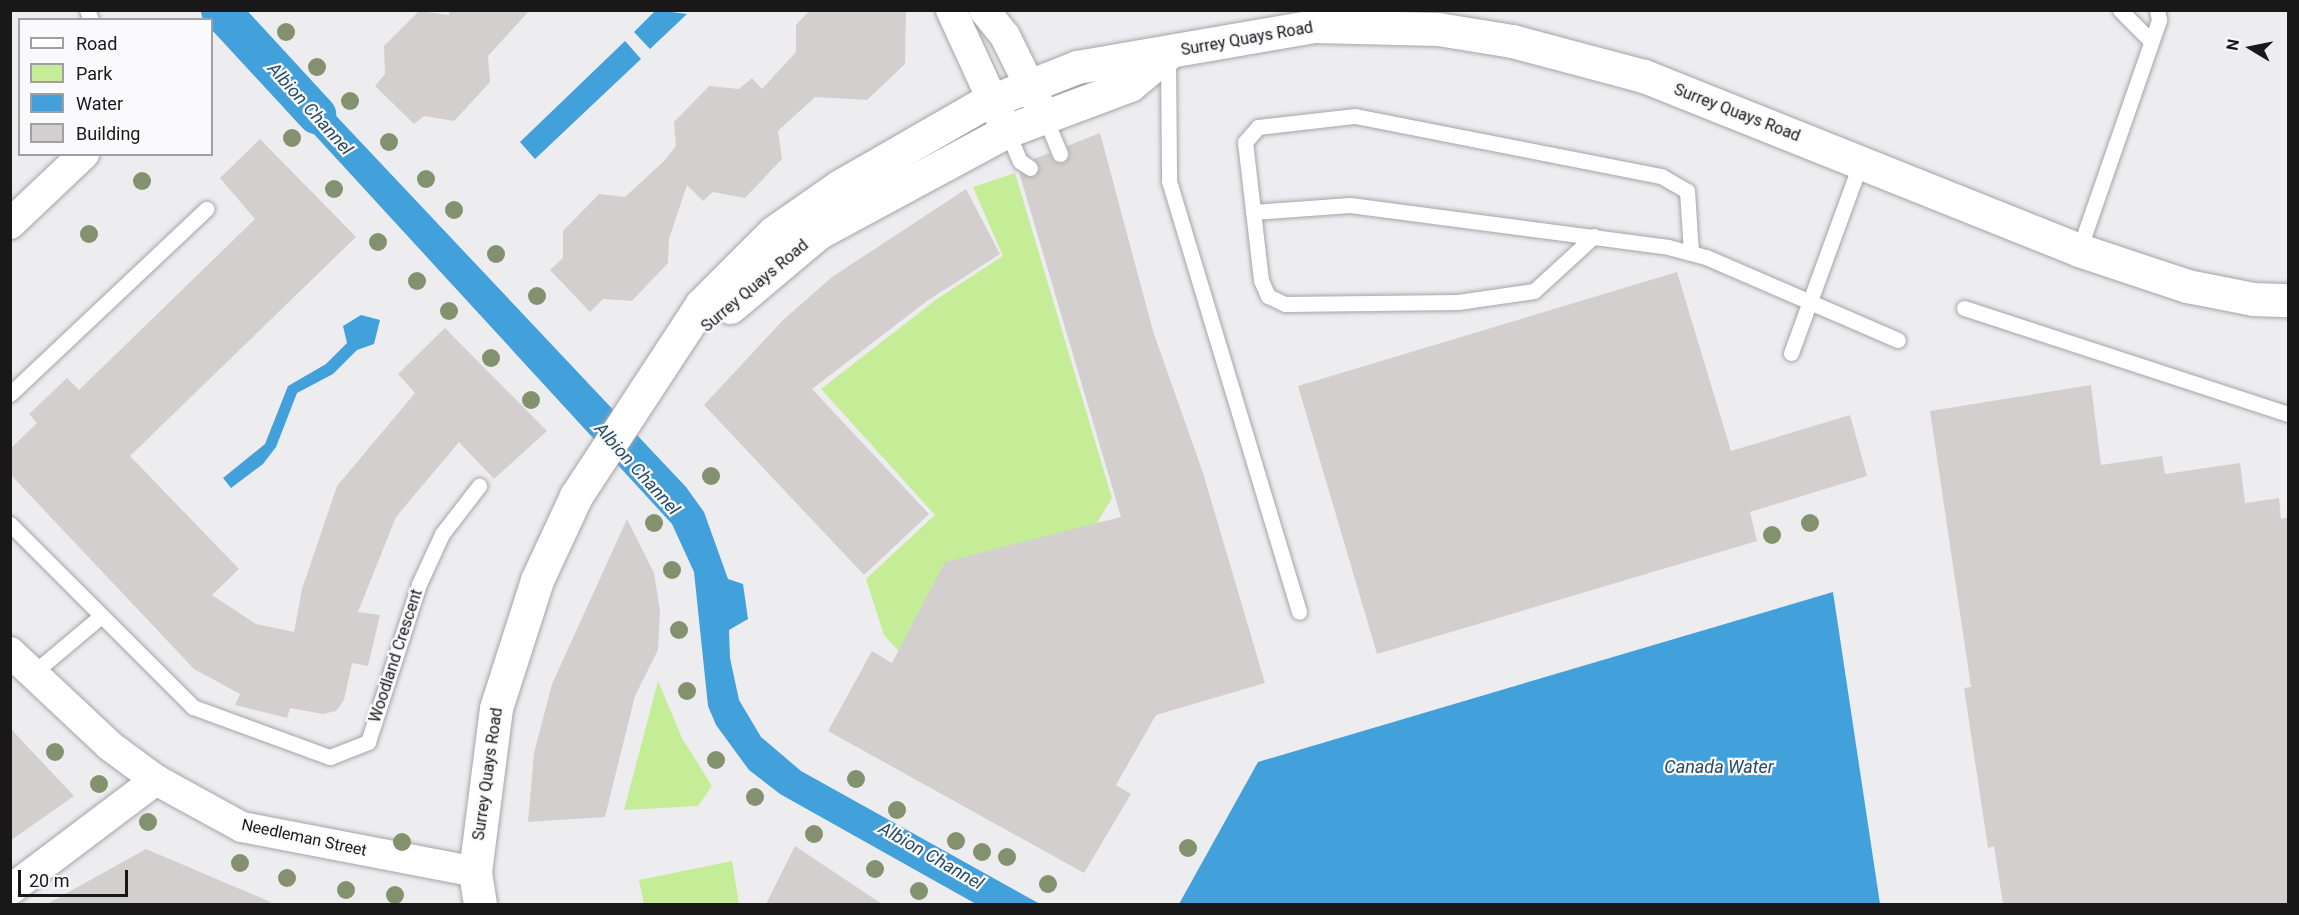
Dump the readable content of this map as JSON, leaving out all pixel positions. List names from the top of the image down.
{
  "streets": {
    "street": ["Surrey Quays Road", "Needleman Street"],
    "lane": ["Woodland Crescent"]
  },
  "crossings": [
    ["Surrey Quays Road", "Needleman Street"]
  ],
  "water": ["Albion Channel", "Canada Water"],
  "legend": [
    "Road",
    "Park",
    "Water",
    "Building"
  ],
  "scale_bar": "20 m",
  "north": "left"
}
